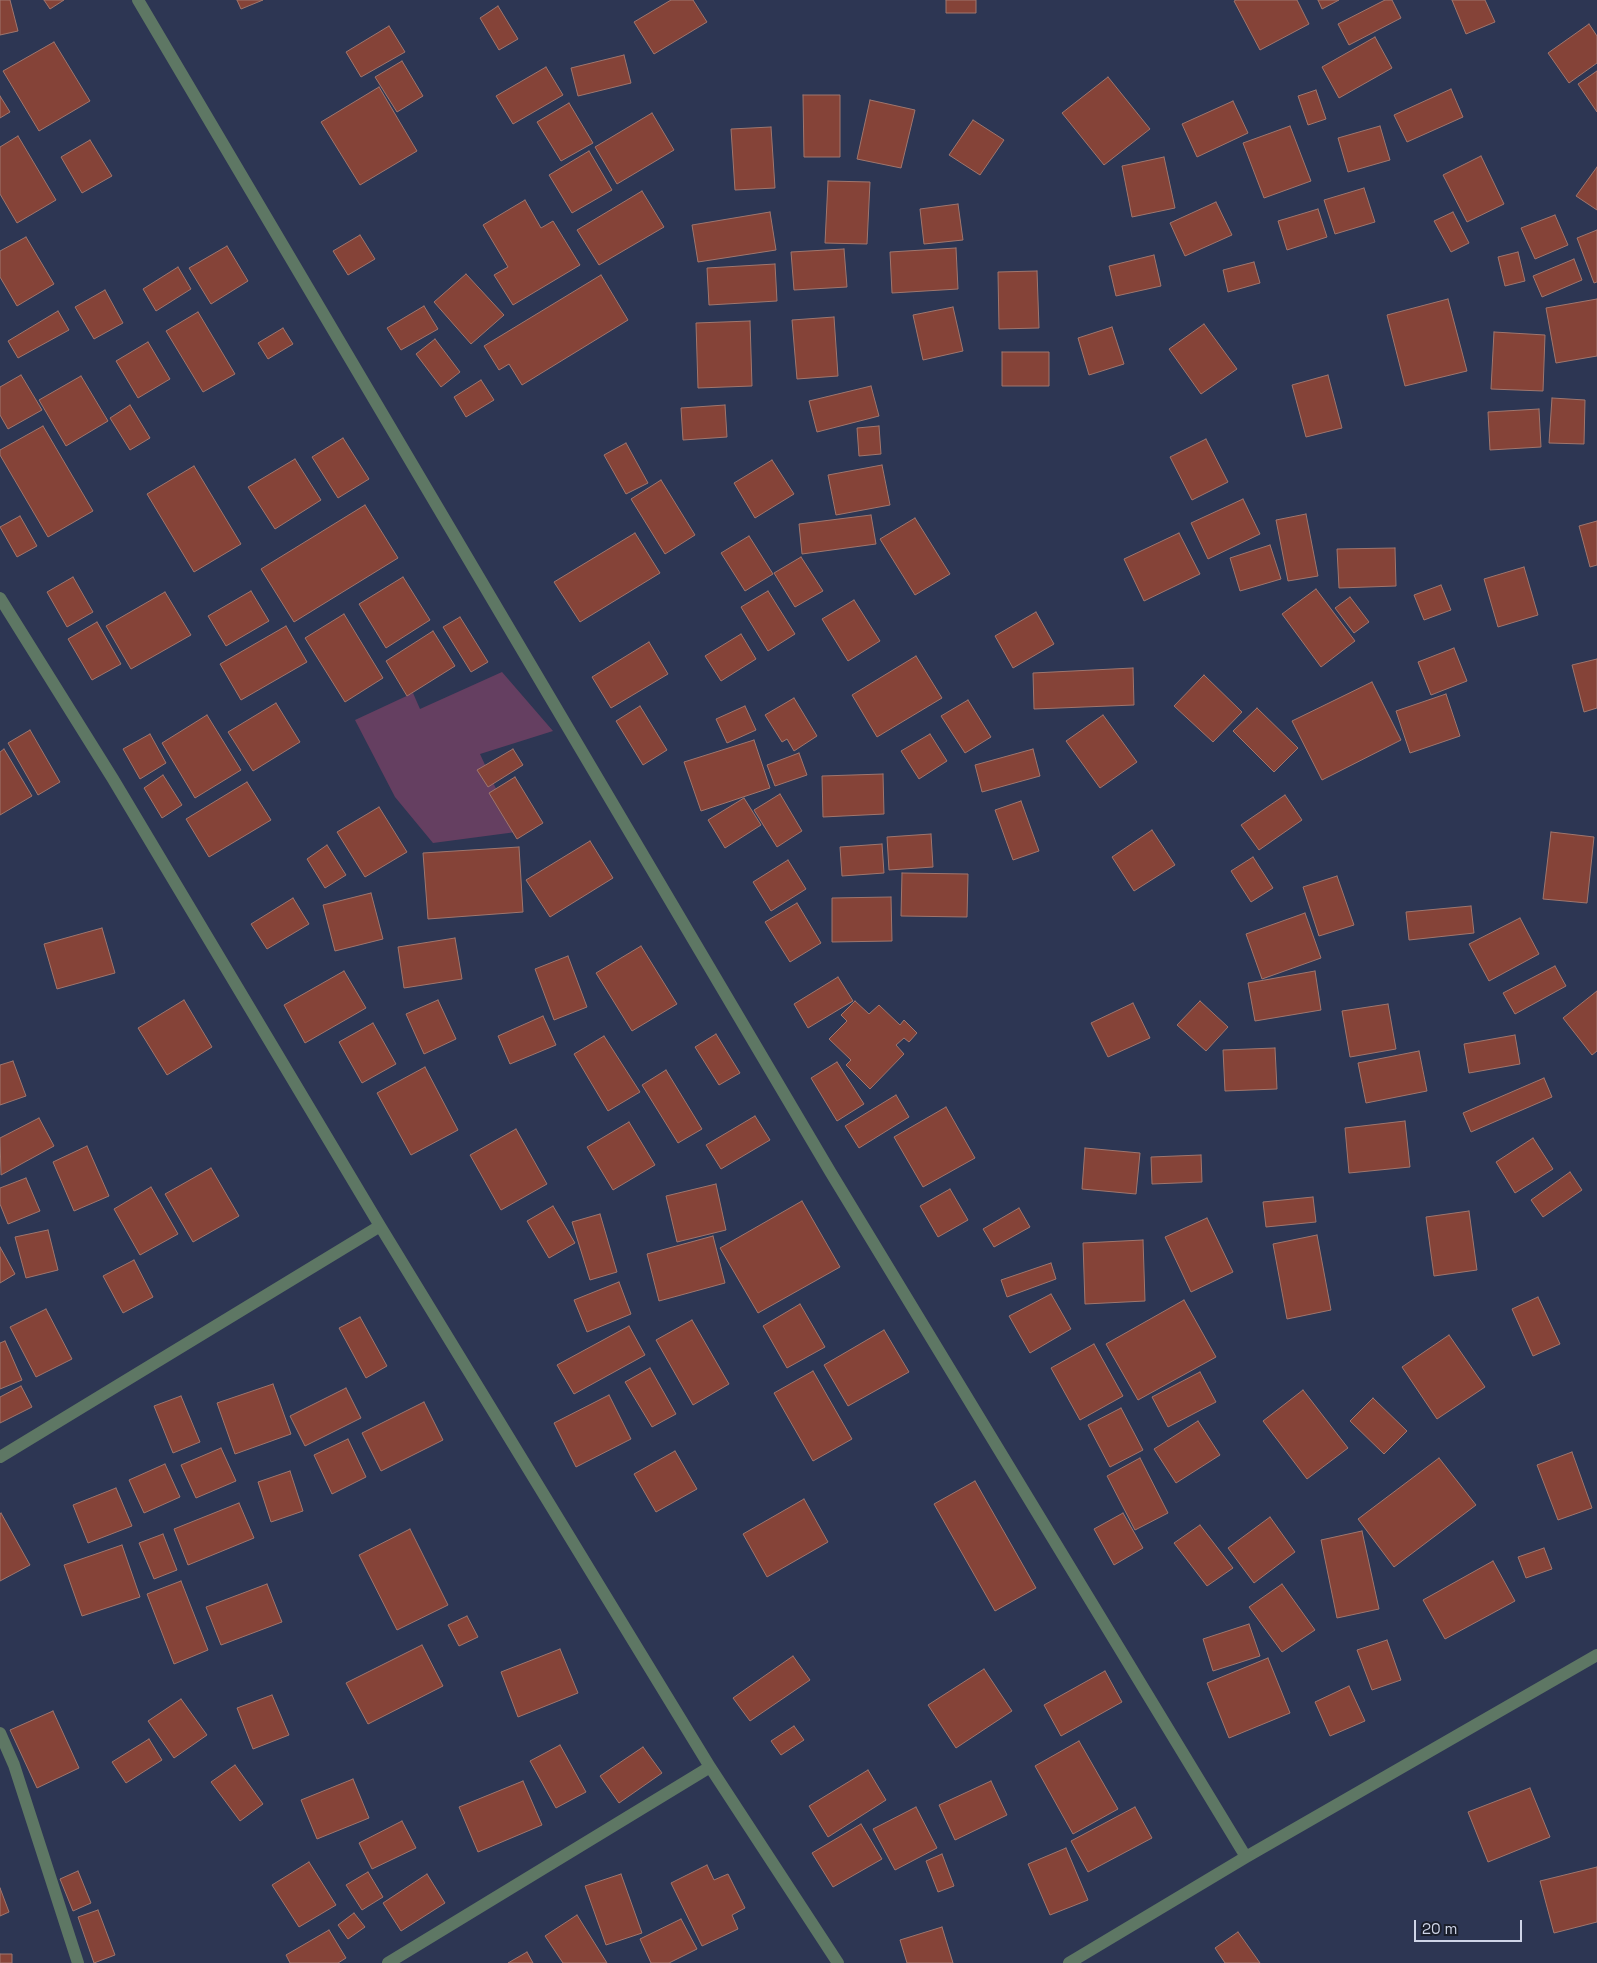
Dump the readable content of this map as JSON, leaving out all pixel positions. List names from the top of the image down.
{
  "scale_bar": "20 m"
}
